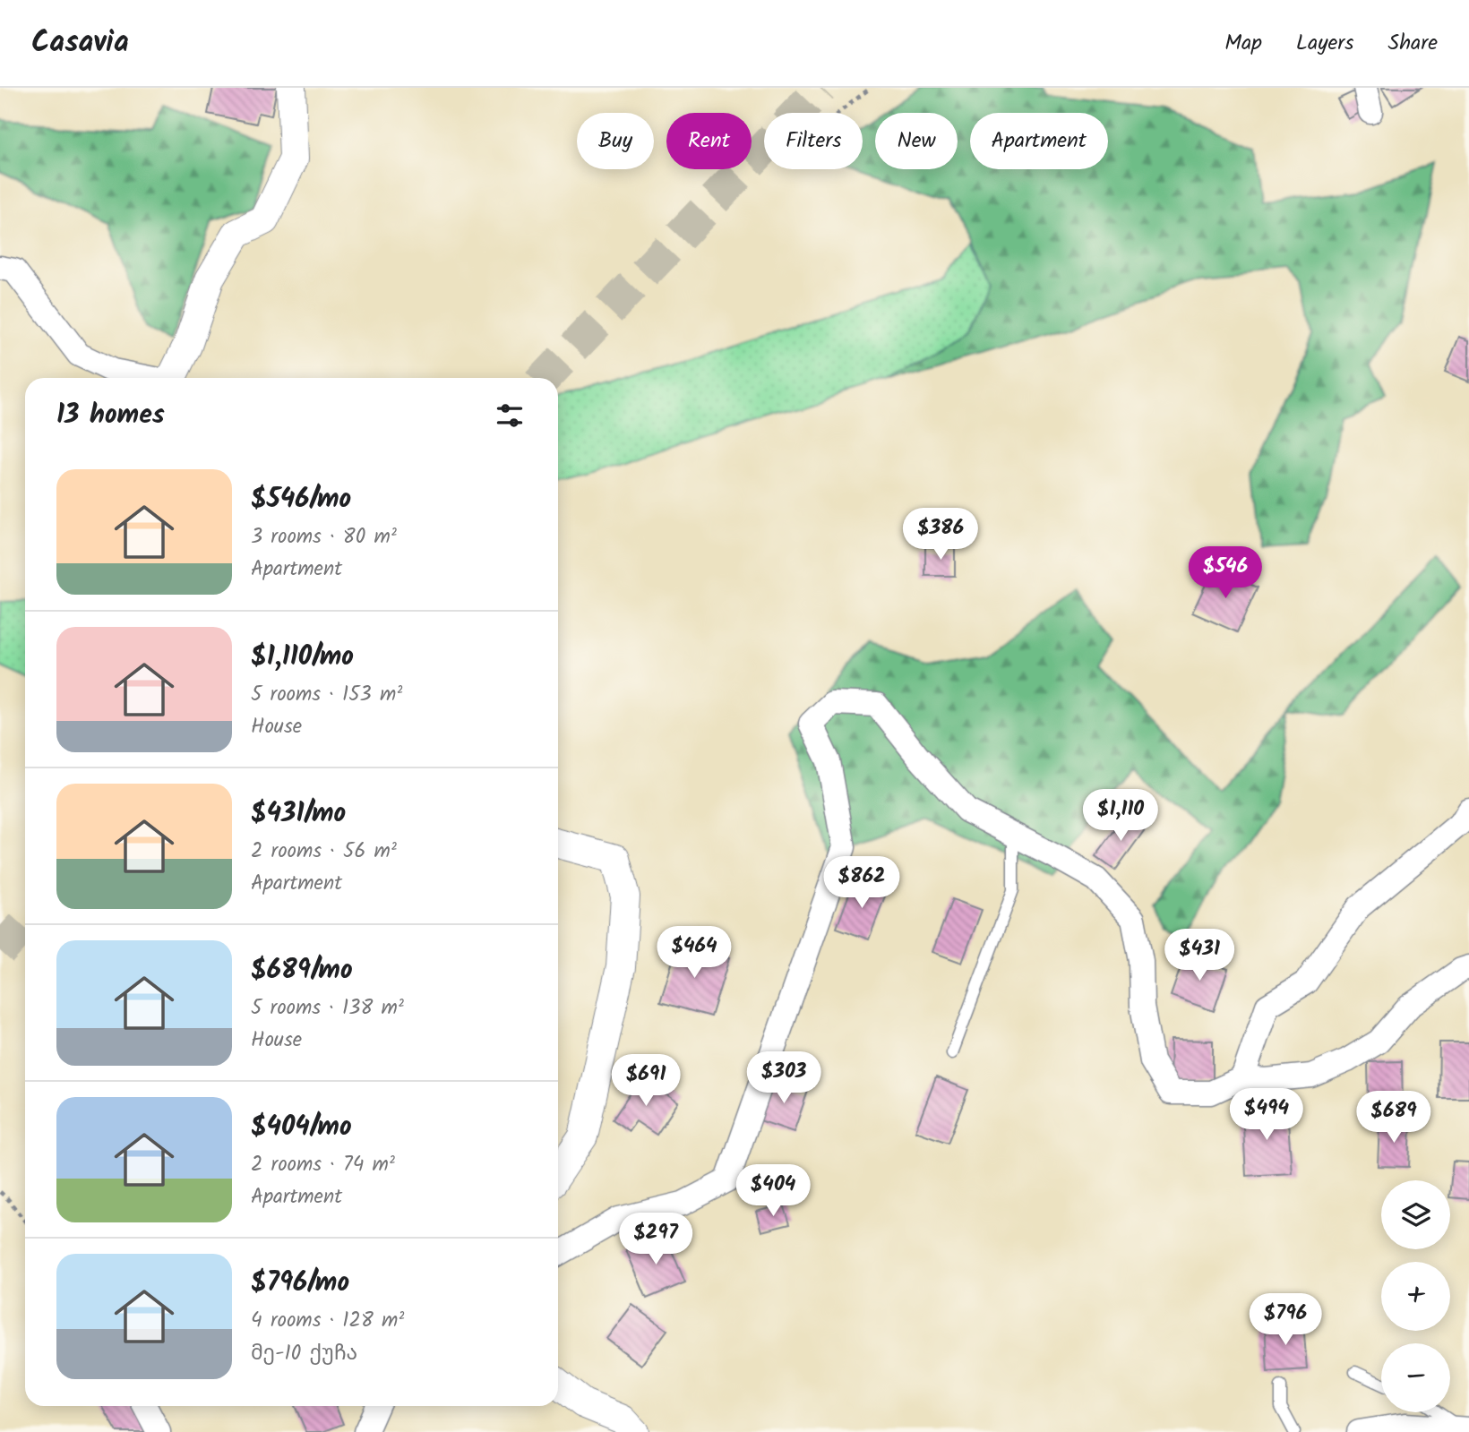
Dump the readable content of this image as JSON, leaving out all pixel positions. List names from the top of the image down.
{
  "page": {
    "header": "Casavia",
    "nav": ["Map", "Layers", "Share"],
    "chip": [
      "Buy",
      "Rent",
      "Filters",
      "New",
      "Apartment"
    ],
    "heading": "13 homes",
    "list": [
      {
        "name": "$546/mo",
        "note": "3 rooms · 80 m² · Apartment"
      },
      {
        "name": "$1,110/mo",
        "note": "5 rooms · 153 m² · House"
      },
      {
        "name": "$431/mo",
        "note": "2 rooms · 56 m² · Apartment"
      },
      {
        "name": "$689/mo",
        "note": "5 rooms · 138 m² · House"
      },
      {
        "name": "$404/mo",
        "note": "2 rooms · 74 m² · Apartment"
      },
      {
        "name": "$796/mo",
        "note": "4 rooms · 128 m² · მე-10 ქუჩა"
      }
    ],
    "price": [
      "$386",
      "$546",
      "$1,110",
      "$862",
      "$464",
      "$431",
      "$303",
      "$691",
      "$494",
      "$689",
      "$404",
      "$297",
      "$796"
    ],
    "map_buttons": ["+", "−"]
  }
}
